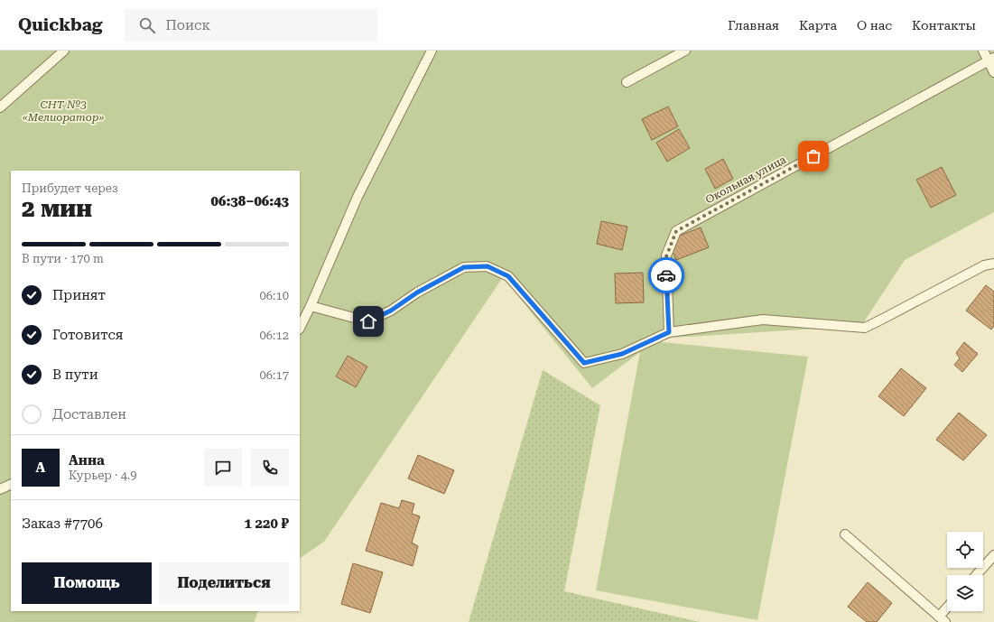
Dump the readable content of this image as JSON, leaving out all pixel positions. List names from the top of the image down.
{
  "streets": {
    "lane": ["Окольная улица"]
  },
  "parks": ["СНТ №3 «Мелиоратор»"],
  "page": {
    "header": "Quickbag",
    "search": "Поиск",
    "nav": [
      "Главная",
      "Карта",
      "О нас",
      "Контакты"
    ],
    "heading": ["2 мин", "Прибудет через", "06:38–06:43"],
    "panel": [
      "Анна",
      "Курьер · 4.9",
      "Заказ #7706",
      "1 220 ₽"
    ],
    "bar": "В пути · 170 m",
    "list": [
      ["Принят", "06:10"],
      ["Готовится", "06:12"],
      ["В пути", "06:17"],
      "Доставлен"
    ],
    "round": "А",
    "buttons": ["Помощь", "Поделиться"]
  }
}
